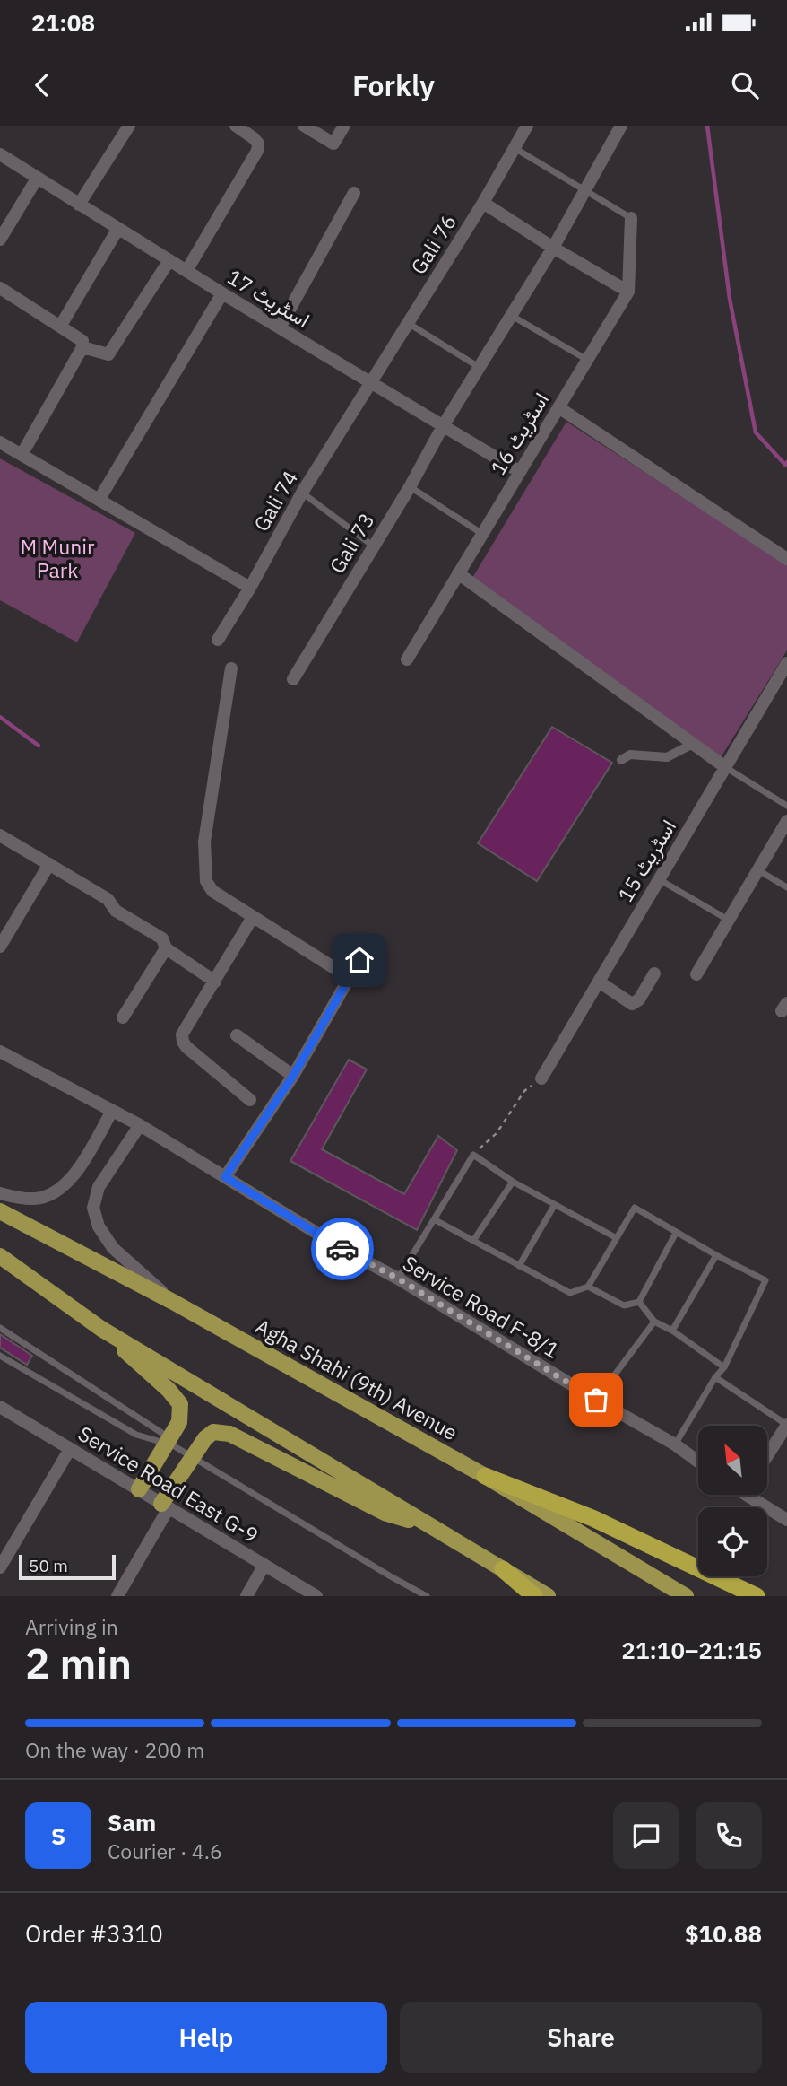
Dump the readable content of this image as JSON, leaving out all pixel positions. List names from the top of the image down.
{
  "streets": {
    "main road": ["Agha Shahi (9th) Avenue"],
    "street": [
      "Gali 76",
      "اسٹریٹ 17",
      "اسٹریٹ 16",
      "Gali 74",
      "Gali 73",
      "اسٹریٹ 15",
      "Service Road F-8/1",
      "Service Road East G-9"
    ]
  },
  "crossings": [
    ["Gali 76", "اسٹریٹ 17"],
    ["Gali 76", "Gali 74"],
    ["اسٹریٹ 17", "اسٹریٹ 16"],
    ["اسٹریٹ 17", "Gali 74"],
    ["اسٹریٹ 17", "Gali 73"]
  ],
  "parks": ["M Munir Park"],
  "scale_bar": "50 m",
  "north": "top left",
  "page": {
    "status": "21:08",
    "header": "Forkly",
    "scale": "50 m",
    "heading": ["2 min", "Arriving in", "21:10–21:15"],
    "panel": [
      "Sam",
      "Courier · 4.6",
      "Order #3310",
      "$10.88"
    ],
    "bar": "On the way · 200 m",
    "round": "S",
    "buttons": ["Help", "Share"]
  }
}
